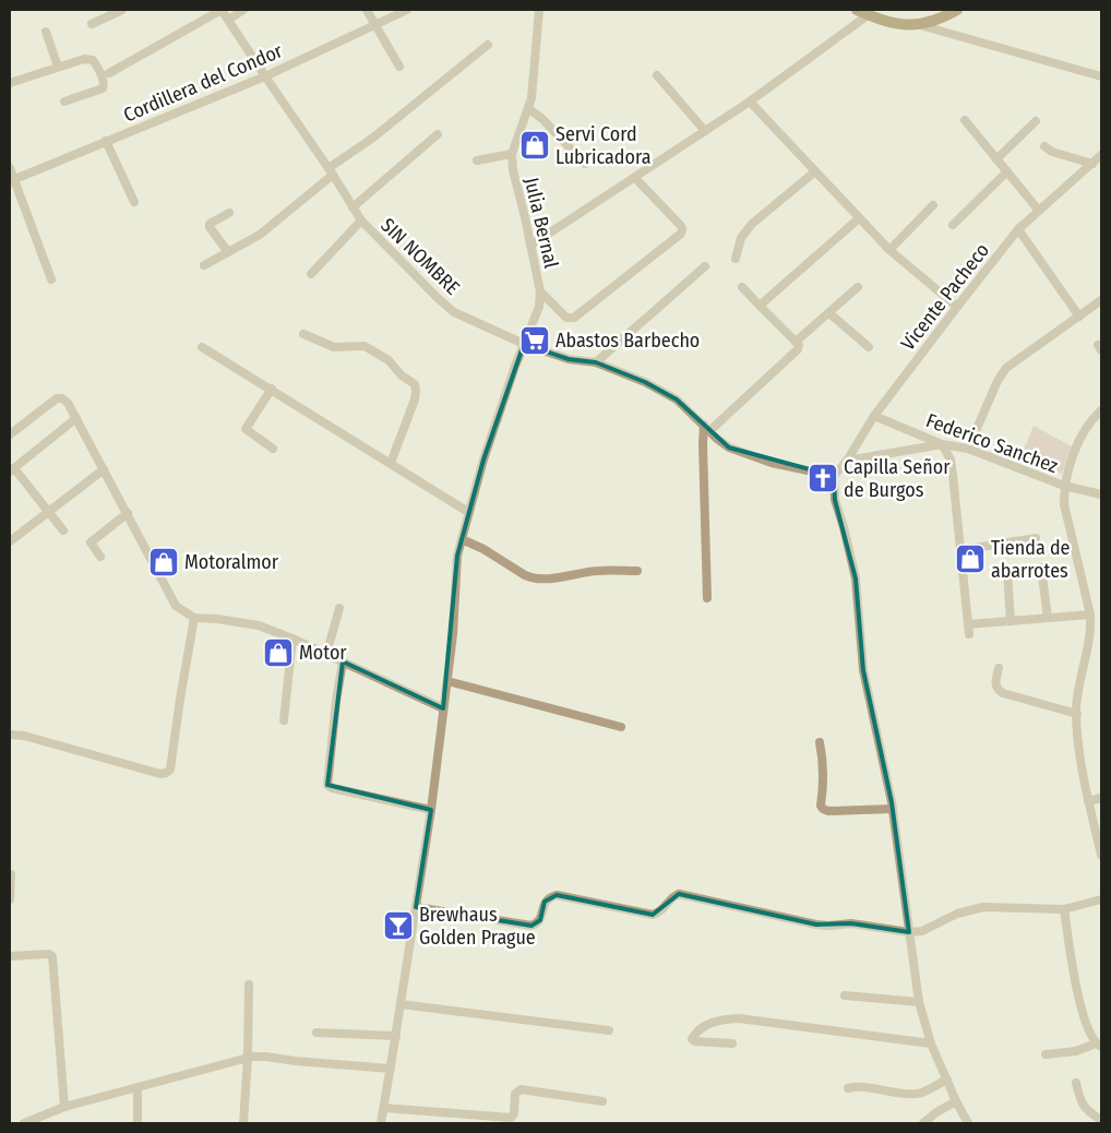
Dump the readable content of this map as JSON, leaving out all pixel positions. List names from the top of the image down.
{
  "streets": {
    "street": [
      "Cordillera del Condor",
      "Julia Bernal",
      "SIN NOMBRE",
      "Vicente Pacheco",
      "Federico Sanchez"
    ]
  },
  "crossings": [
    ["Cordillera del Condor", "SIN NOMBRE"],
    ["Julia Bernal", "SIN NOMBRE"],
    ["SIN NOMBRE", "Vicente Pacheco"],
    ["Vicente Pacheco", "Federico Sanchez"]
  ],
  "places": {
    "shop": [
      "Servi Cord Lubricadora",
      "Tienda de abarrotes",
      "Motoralmor",
      "Motor"
    ],
    "supermarket": ["Abastos Barbecho"],
    "church": ["Capilla Señor de Burgos"],
    "bar": ["Brewhaus Golden Prague"]
  }
}
